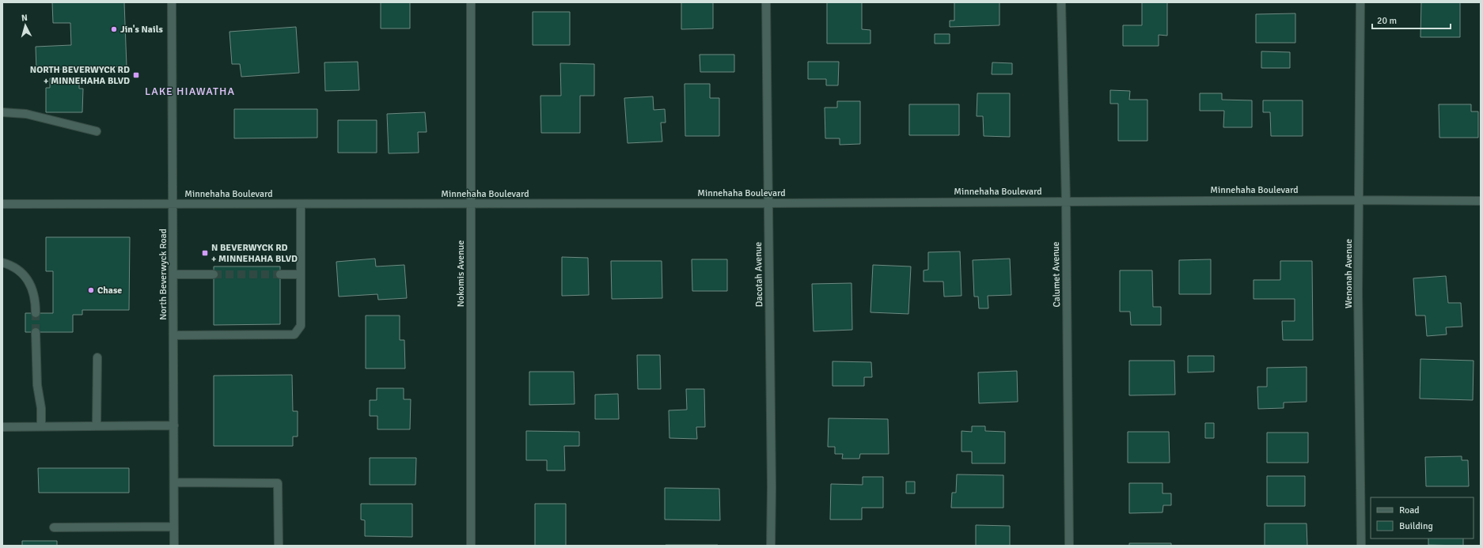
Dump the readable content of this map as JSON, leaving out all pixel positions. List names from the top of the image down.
{
  "streets": {
    "street": [
      "Minnehaha Boulevard",
      "Nokomis Avenue",
      "Wenonah Avenue",
      "North Beverwyck Road",
      "Dacotah Avenue",
      "Calumet Avenue"
    ]
  },
  "crossings": [
    ["Minnehaha Boulevard", "Nokomis Avenue"],
    ["Minnehaha Boulevard", "Wenonah Avenue"],
    ["Minnehaha Boulevard", "North Beverwyck Road"],
    ["Minnehaha Boulevard", "Dacotah Avenue"],
    ["Minnehaha Boulevard", "Calumet Avenue"]
  ],
  "districts": ["LAKE HIAWATHA"],
  "places": {
    "other": ["Jin's Nails", "Chase"],
    "transit": ["NORTH BEVERWYCK RD + MINNEHAHA BLVD", "N BEVERWYCK RD + MINNEHAHA BLVD"]
  },
  "legend": ["Road", "Building"],
  "scale_bar": "20 m",
  "north": "top"
}
